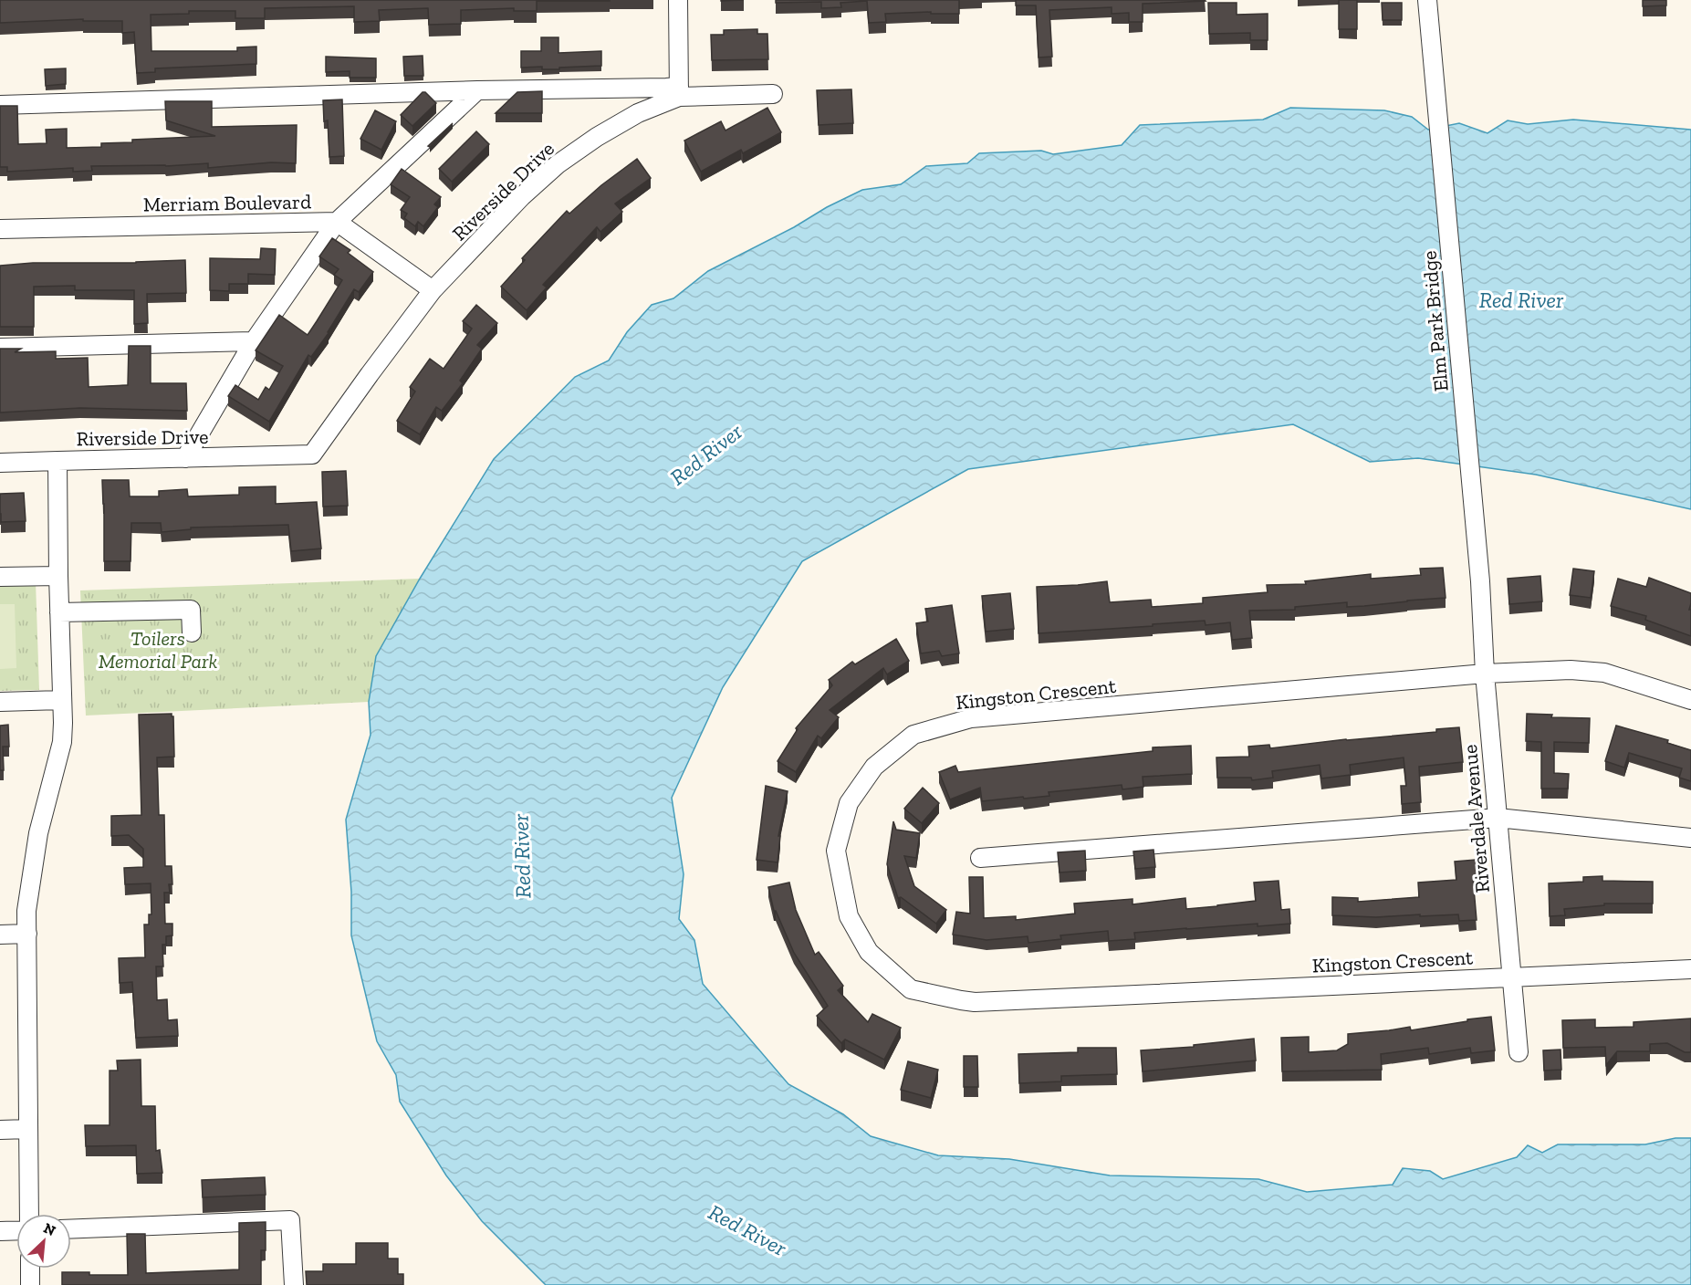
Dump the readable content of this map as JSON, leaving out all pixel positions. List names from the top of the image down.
{
  "streets": {
    "street": [
      "Riverside Drive",
      "Merriam Boulevard",
      "Elm Park Bridge",
      "Kingston Crescent",
      "Riverdale Avenue"
    ]
  },
  "crossings": [
    ["Riverside Drive", "Merriam Boulevard"],
    ["Elm Park Bridge", "Riverdale Avenue"],
    ["Kingston Crescent", "Riverdale Avenue"]
  ],
  "water": ["Red River"],
  "parks": ["Toilers Memorial Park"],
  "north": "top right"
}
